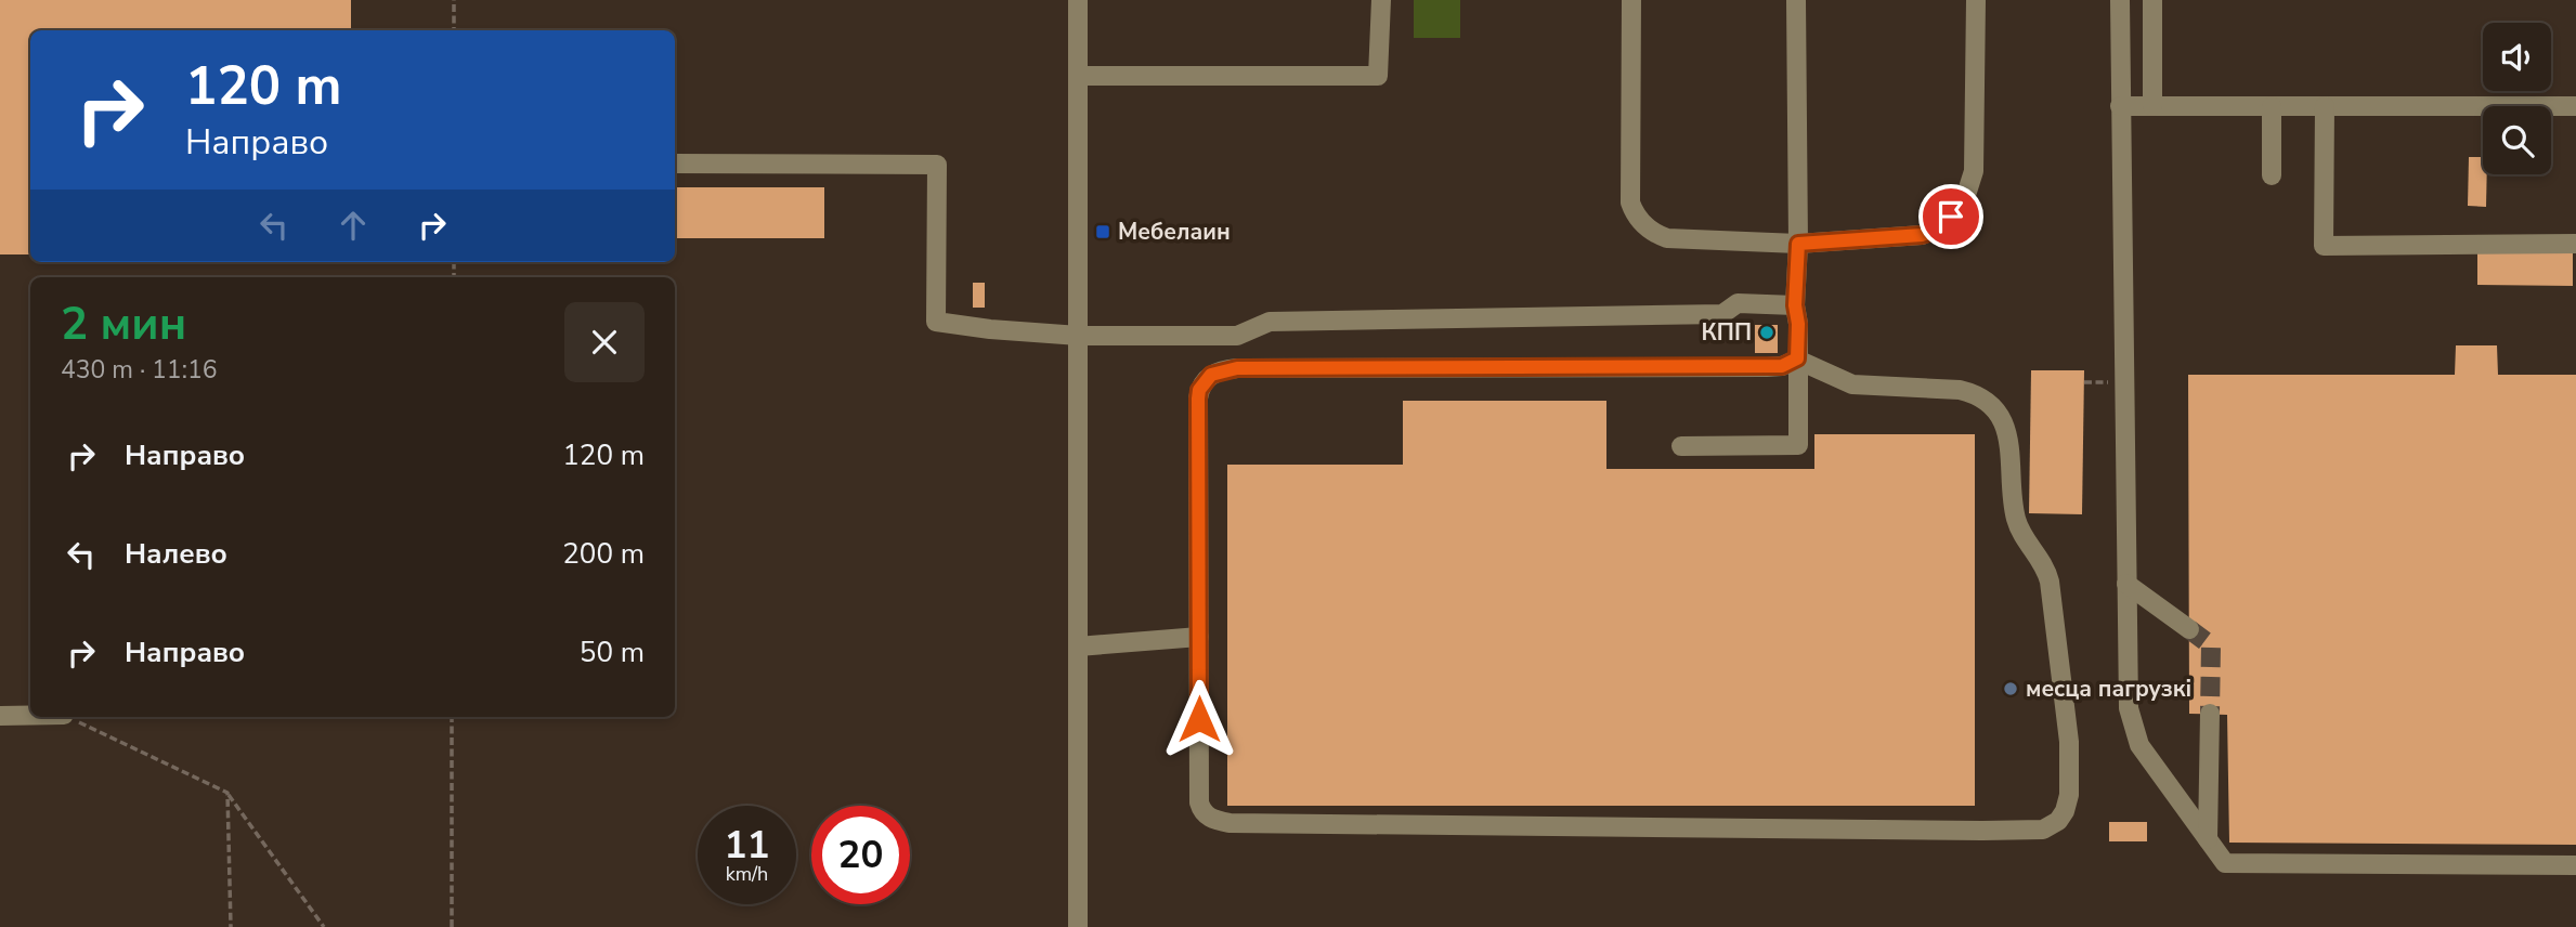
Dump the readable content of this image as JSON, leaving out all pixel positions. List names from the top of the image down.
{
  "places": {
    "transit": ["Мебелаин"],
    "other": ["КПП", "месца пагрузкі"]
  },
  "page": {
    "turn": ["120 m", "Направо"],
    "heading": ["2 мин", "430 m · 11:16"],
    "list": [
      {
        "name": "Направо",
        "value": "120 m"
      },
      {
        "name": "Налево",
        "value": "200 m"
      },
      {
        "name": "Направо",
        "value": "50 m"
      }
    ],
    "speed": "11 km/h",
    "limit": "20"
  }
}
